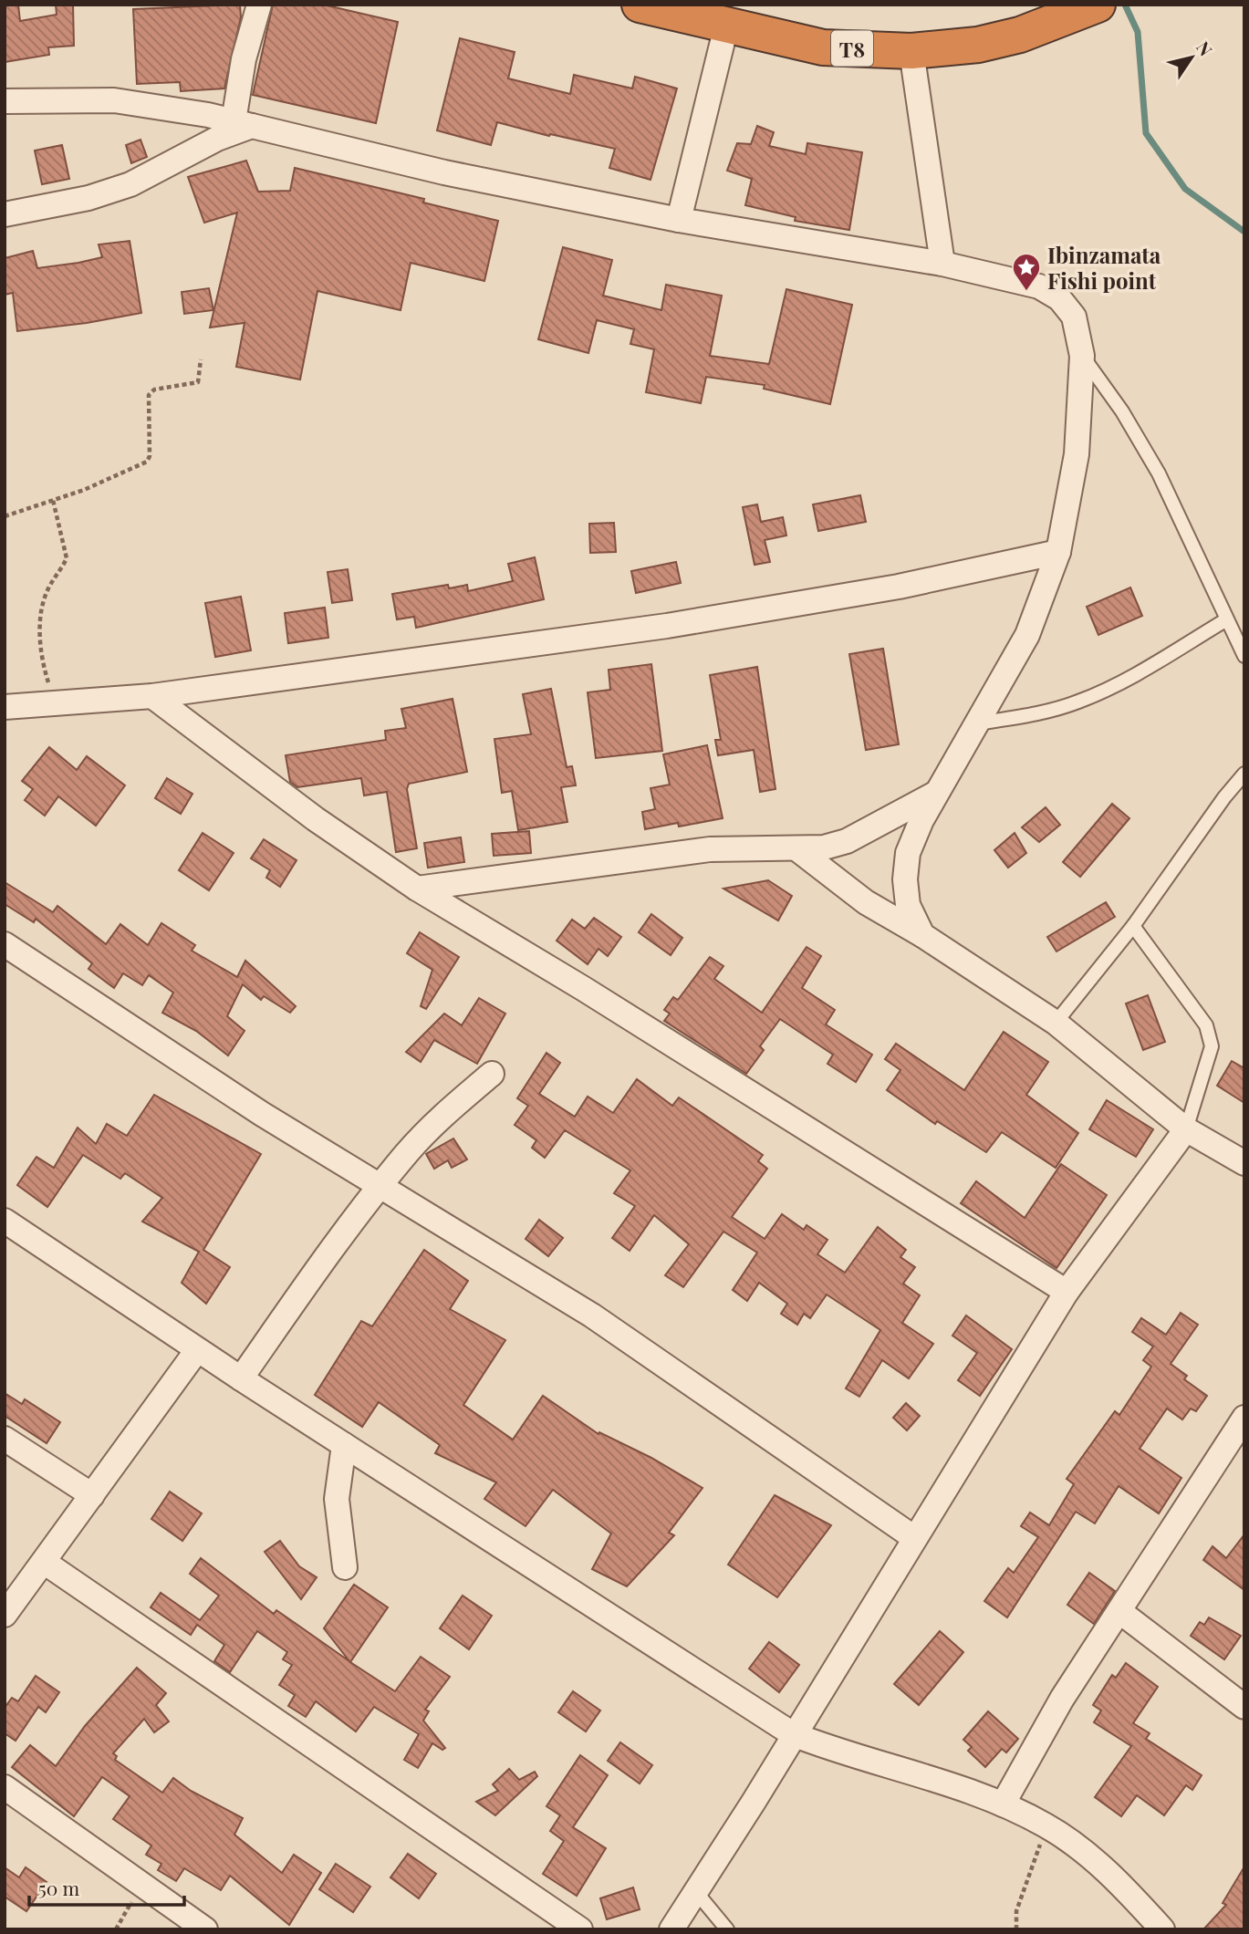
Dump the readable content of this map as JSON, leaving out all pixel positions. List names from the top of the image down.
{
  "streets": {
    "highway": ["T8"]
  },
  "places": {
    "place": ["Ibinzamata Fishi point"]
  },
  "scale_bar": "50 m",
  "north": "top right"
}
